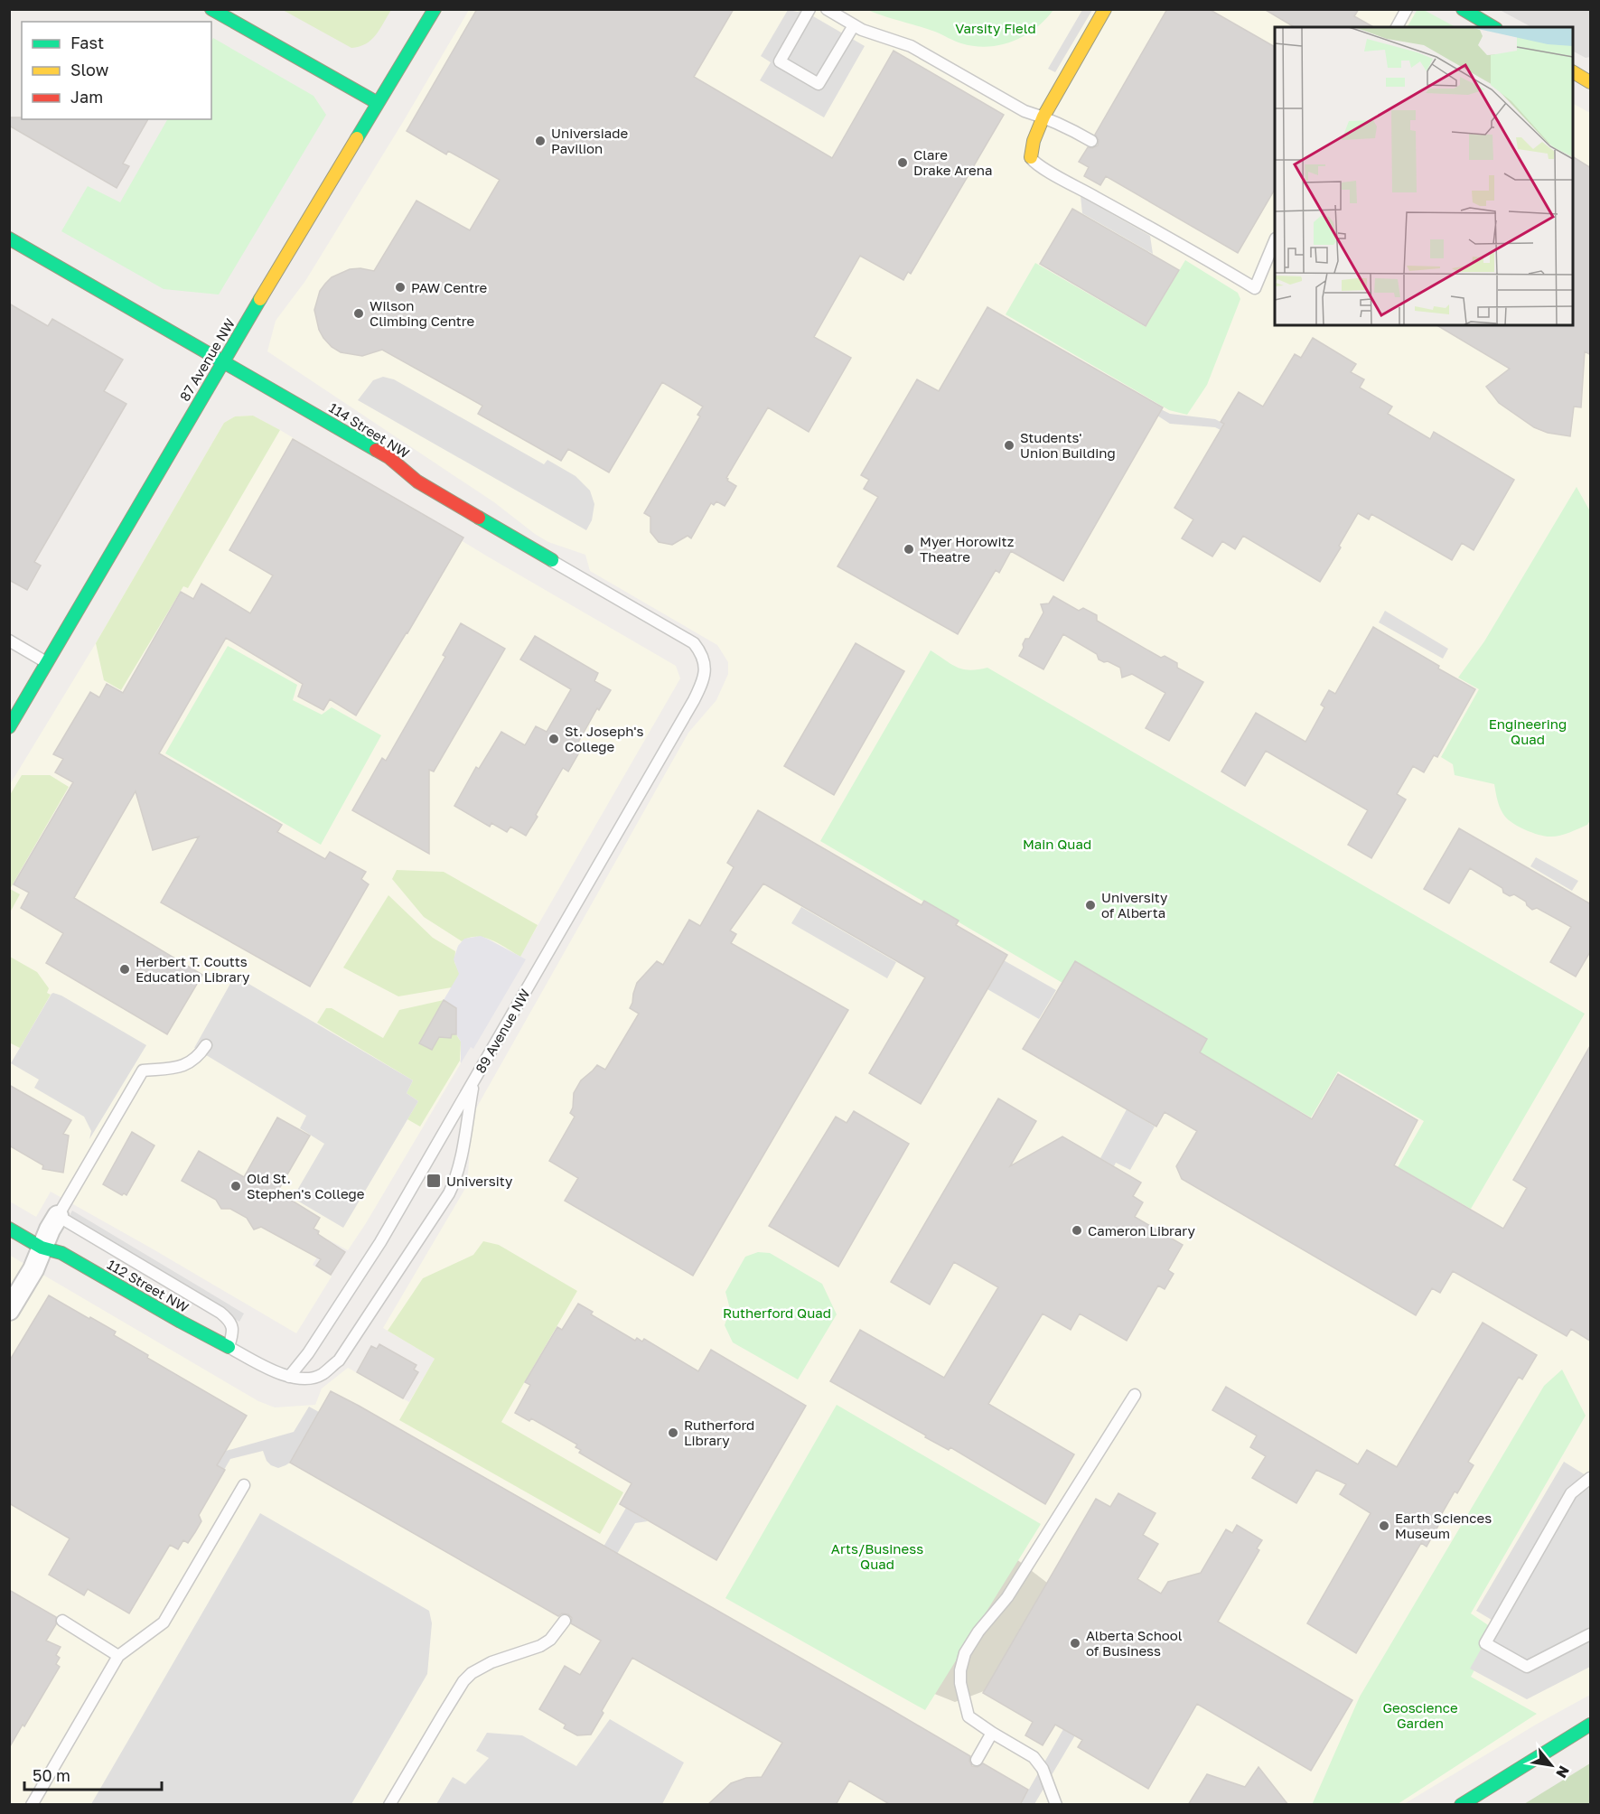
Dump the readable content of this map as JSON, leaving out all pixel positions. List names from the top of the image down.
{
  "streets": {
    "street": ["87 Avenue NW", "114 Street NW", "112 Street NW"],
    "lane": ["89 Avenue NW"]
  },
  "crossings": [
    ["87 Avenue NW", "114 Street NW"],
    ["114 Street NW", "89 Avenue NW"],
    ["89 Avenue NW", "112 Street NW"]
  ],
  "parks": [
    "Varsity Field",
    "Engineering Quad",
    "Main Quad",
    "Rutherford Quad",
    "Arts/Business Quad",
    "Geoscience Garden"
  ],
  "places": {
    "other": [
      "Universiade Pavilion",
      "Clare Drake Arena",
      "PAW Centre",
      "Wilson Climbing Centre",
      "Students' Union Building",
      "Myer Horowitz Theatre",
      "St. Joseph's College",
      "University of Alberta",
      "Herbert T. Coutts Education Library",
      "Old St. Stephen's College",
      "Cameron Library",
      "Rutherford Library",
      "Earth Sciences Museum",
      "Alberta School of Business"
    ],
    "transit": ["University"]
  },
  "legend": ["Fast", "Slow", "Jam"],
  "scale_bar": "50 m",
  "north": "bottom right"
}
